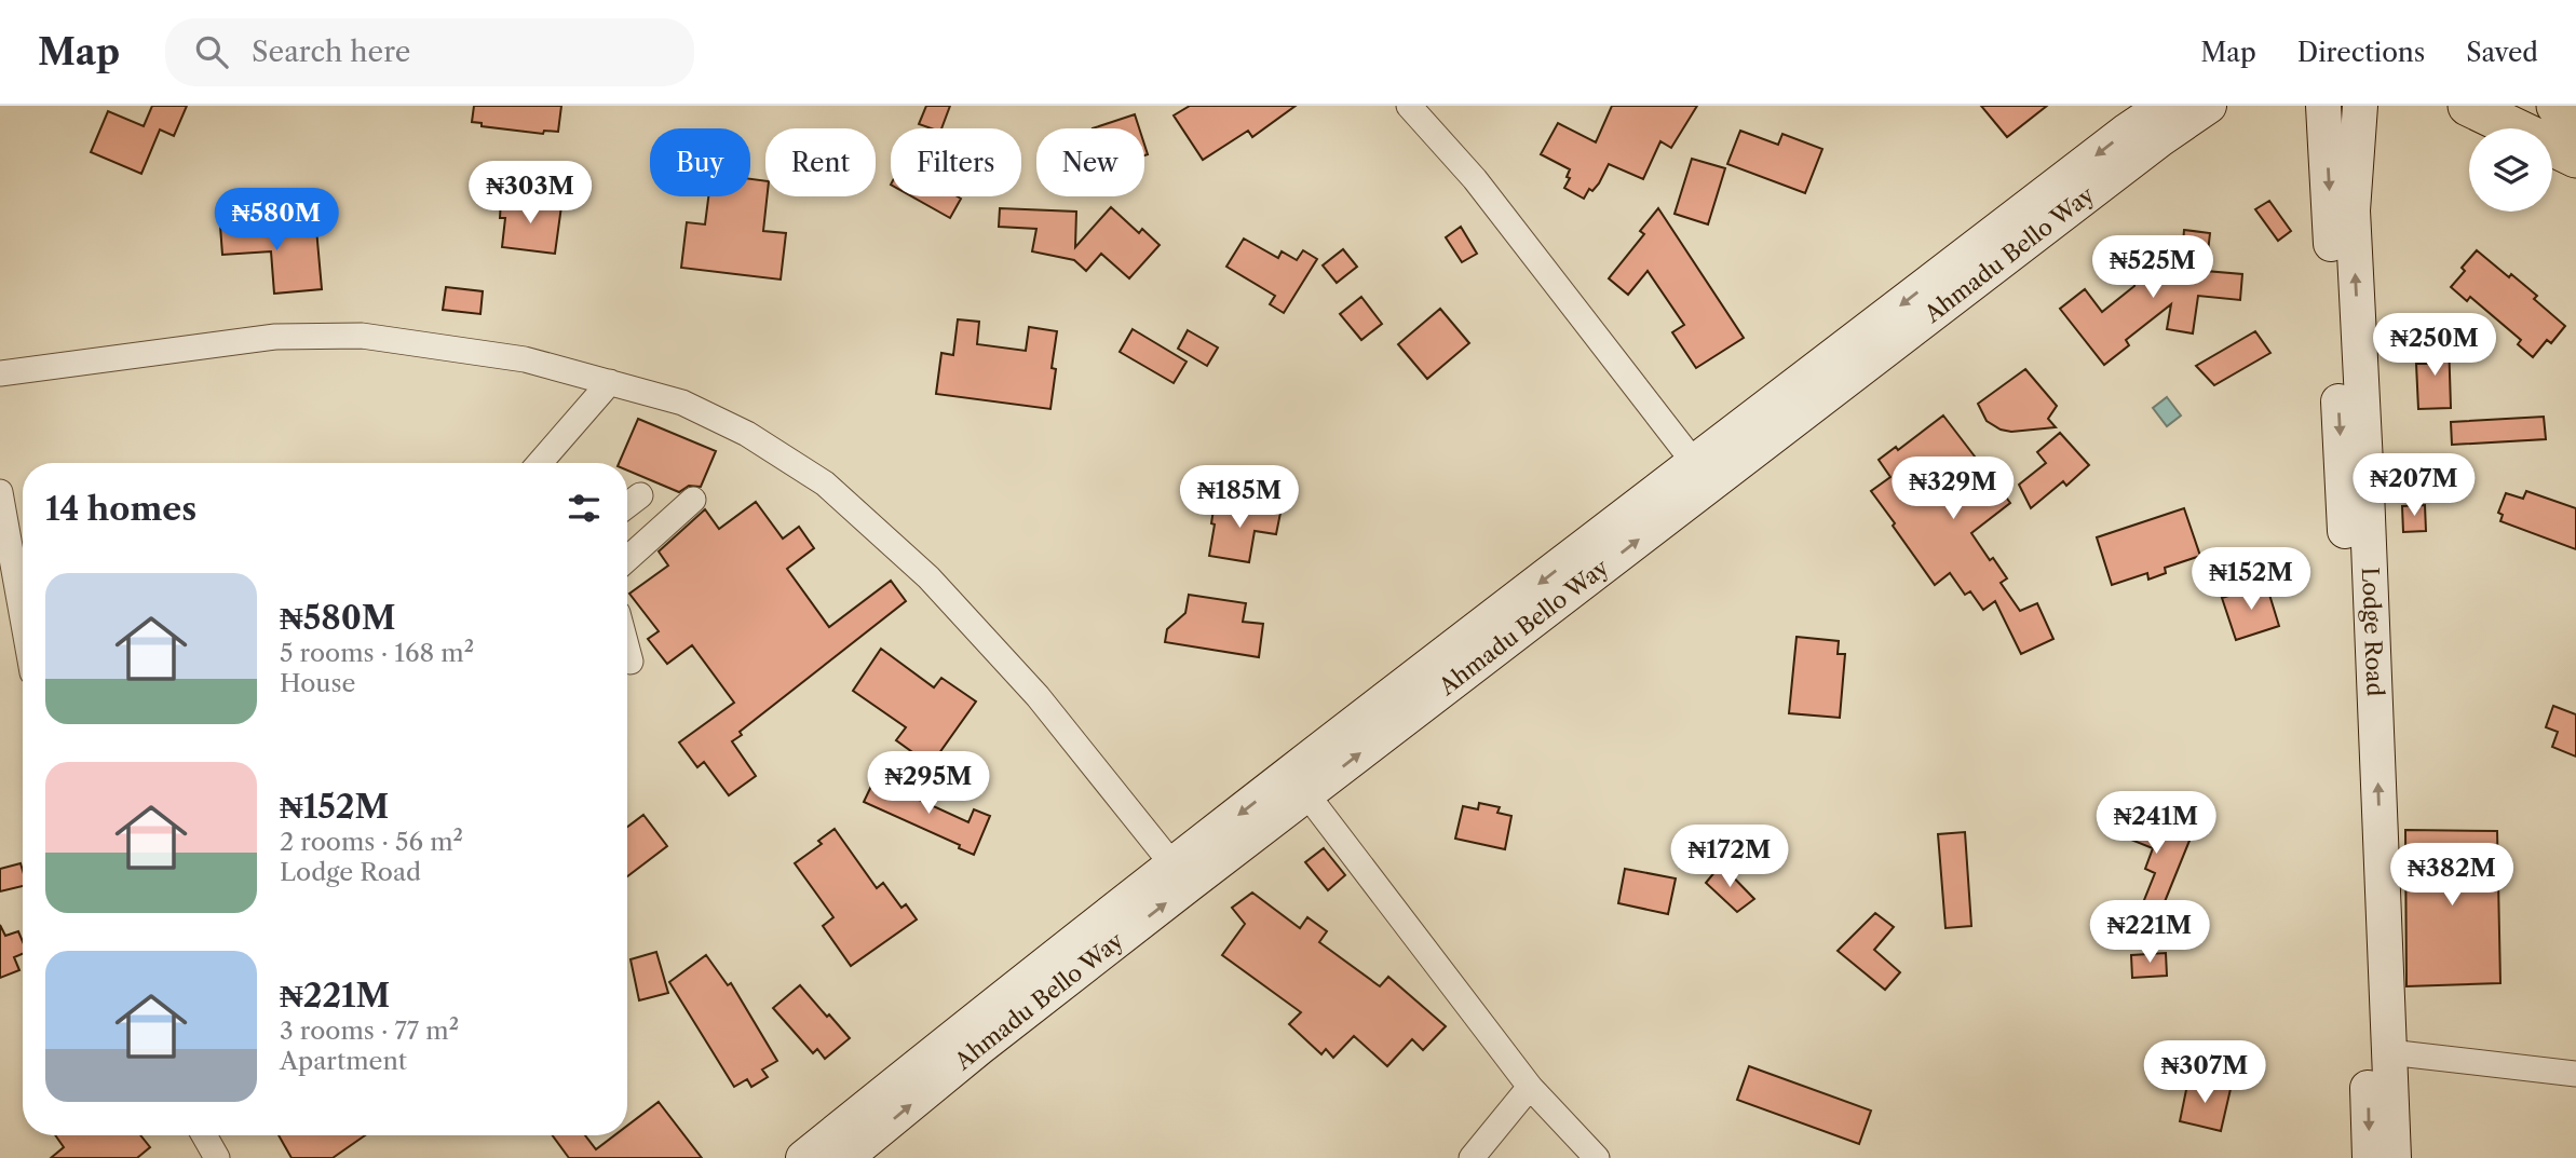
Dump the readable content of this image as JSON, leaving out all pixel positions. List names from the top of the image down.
{
  "streets": {
    "main road": ["Ahmadu Bello Way", "Lodge Road"]
  },
  "page": {
    "header": "Map",
    "search": "Search here",
    "nav": ["Map", "Directions", "Saved"],
    "chip": [
      "Buy",
      "Rent",
      "Filters",
      "New"
    ],
    "price": [
      "₦303M",
      "₦580M",
      "₦525M",
      "₦250M",
      "₦207M",
      "₦329M",
      "₦185M",
      "₦152M",
      "₦295M",
      "₦241M",
      "₦172M",
      "₦382M",
      "₦221M",
      "₦307M"
    ],
    "heading": "14 homes",
    "list": [
      {
        "name": "₦580M",
        "note": "5 rooms · 168 m² · House"
      },
      {
        "name": "₦152M",
        "note": "2 rooms · 56 m² · Lodge Road"
      },
      {
        "name": "₦221M",
        "note": "3 rooms · 77 m² · Apartment"
      }
    ]
  }
}
